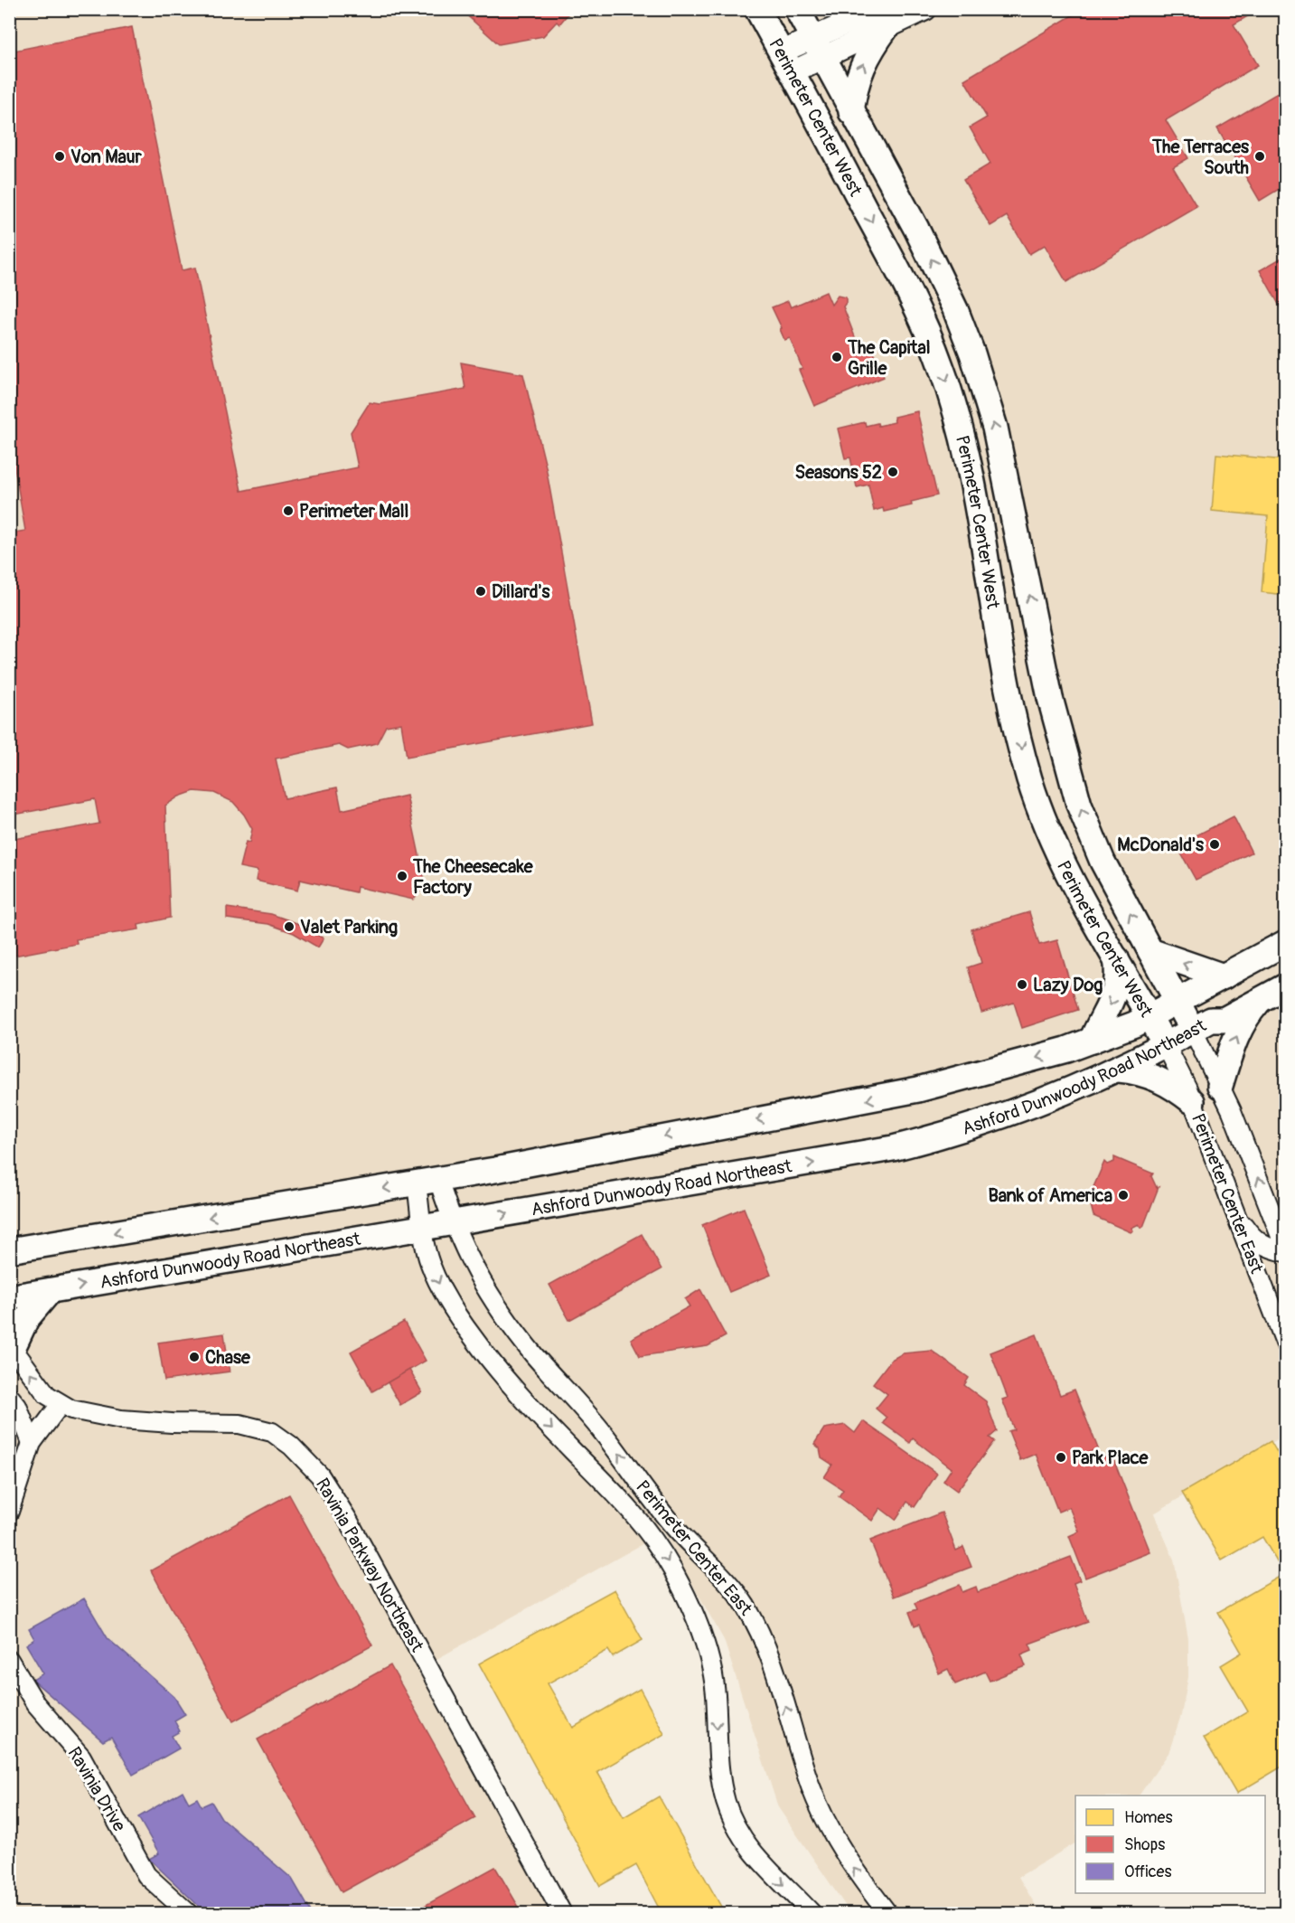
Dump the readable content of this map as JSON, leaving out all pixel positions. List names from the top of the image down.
{
  "streets": {
    "main road": ["Perimeter Center West", "Ashford Dunwoody Road Northeast"],
    "street": ["Perimeter Center East", "Ravinia Parkway Northeast", "Ravinia Drive"]
  },
  "crossings": [
    ["Perimeter Center West", "Ashford Dunwoody Road Northeast"],
    ["Perimeter Center West", "Perimeter Center East"],
    ["Ashford Dunwoody Road Northeast", "Perimeter Center East"]
  ],
  "places": [
    "Von Maur",
    "The Terraces South",
    "The Capital Grille",
    "Seasons 52",
    "Perimeter Mall",
    "Dillard's",
    "McDonald's",
    "The Cheesecake Factory",
    "Valet Parking",
    "Lazy Dog",
    "Bank of America",
    "Chase",
    "Park Place"
  ],
  "legend": ["Homes", "Shops", "Offices"]
}
